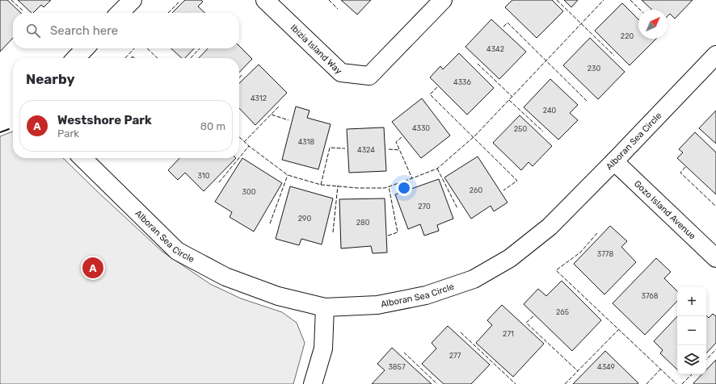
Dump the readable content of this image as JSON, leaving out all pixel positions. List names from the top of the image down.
{
  "streets": {
    "street": ["Ibizia Island Way", "Alboran Sea Circle", "Gozo Island Avenue"]
  },
  "crossings": [
    ["Alboran Sea Circle", "Gozo Island Avenue"]
  ],
  "house_numbers": [
    "220",
    "4342",
    "230",
    "4336",
    "4312",
    "240",
    "4330",
    "250",
    "4318",
    "4324",
    "310",
    "260",
    "300",
    "270",
    "290",
    "280",
    "3778",
    "3768",
    "265",
    "271",
    "277",
    "3857",
    "4349"
  ],
  "north": "top right",
  "page": {
    "search": "Search here",
    "heading": "Nearby",
    "list": [
      {
        "mark": "A",
        "name": "Westshore Park",
        "note": "Park",
        "value": "80 m"
      }
    ],
    "pins": "A",
    "map_buttons": ["+", "−"]
  }
}
